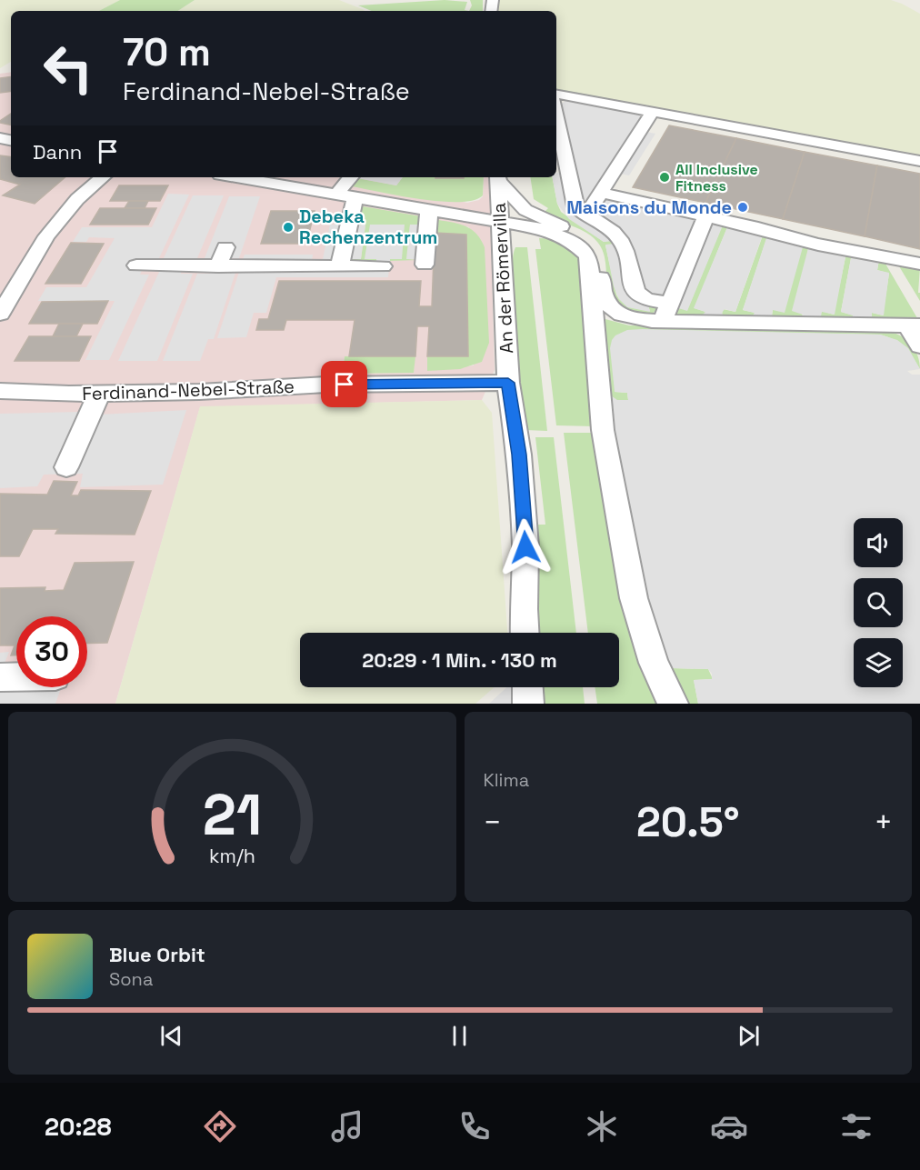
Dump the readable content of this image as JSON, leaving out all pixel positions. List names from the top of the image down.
{
  "streets": {
    "street": ["An der Römervilla", "Ferdinand-Nebel-Straße"]
  },
  "crossings": [
    ["An der Römervilla", "Ferdinand-Nebel-Straße"]
  ],
  "places": ["All Inclusive Fitness", "Maisons du Monde", "Debeka Rechenzentrum"],
  "page": {
    "turn": ["70 m", "Ferdinand-Nebel-Straße"],
    "then": "Dann",
    "limit": "30",
    "trip": "20:29 · 1 Min. · 130 m",
    "tile": "Klima",
    "heat": ["−", "20.5°", "+"],
    "song": ["Blue Orbit", "Sona"],
    "tabs": "20:28",
    "gauge": ["21", "km/h"]
  }
}
